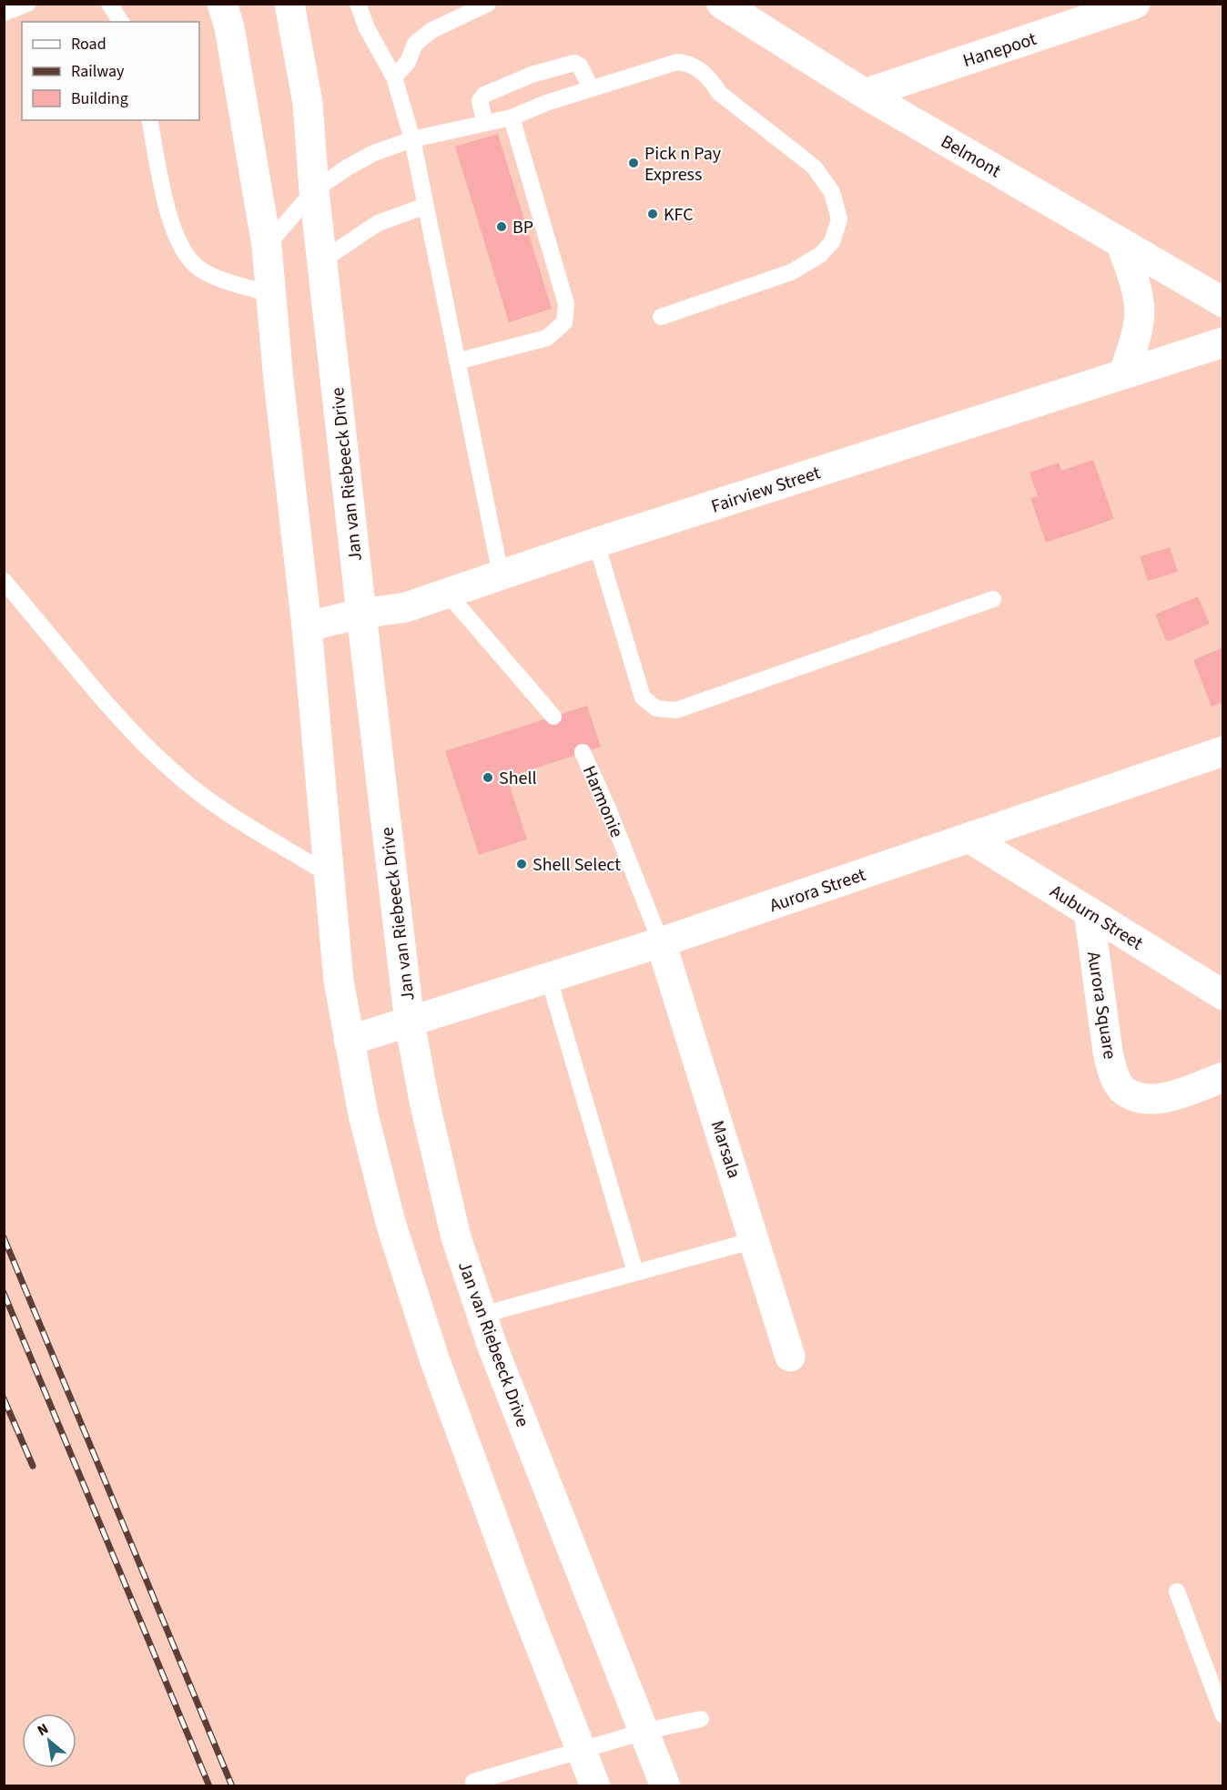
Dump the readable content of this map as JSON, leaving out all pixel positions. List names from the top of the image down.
{
  "streets": {
    "street": [
      "Hanepoot",
      "Belmont",
      "Jan van Riebeeck Drive",
      "Fairview Street",
      "Aurora Street",
      "Auburn Street",
      "Aurora Square",
      "Marsala"
    ],
    "lane": ["Harmonie"]
  },
  "crossings": [
    ["Hanepoot", "Belmont"],
    ["Jan van Riebeeck Drive", "Fairview Street"],
    ["Jan van Riebeeck Drive", "Aurora Street"],
    ["Harmonie", "Aurora Street"],
    ["Harmonie", "Marsala"],
    ["Aurora Street", "Auburn Street"],
    ["Aurora Street", "Marsala"],
    ["Auburn Street", "Aurora Square"]
  ],
  "places": [
    "Pick n Pay Express",
    "KFC",
    "BP",
    "Shell",
    "Shell Select"
  ],
  "legend": ["Road", "Railway", "Building"],
  "north": "top left"
}
